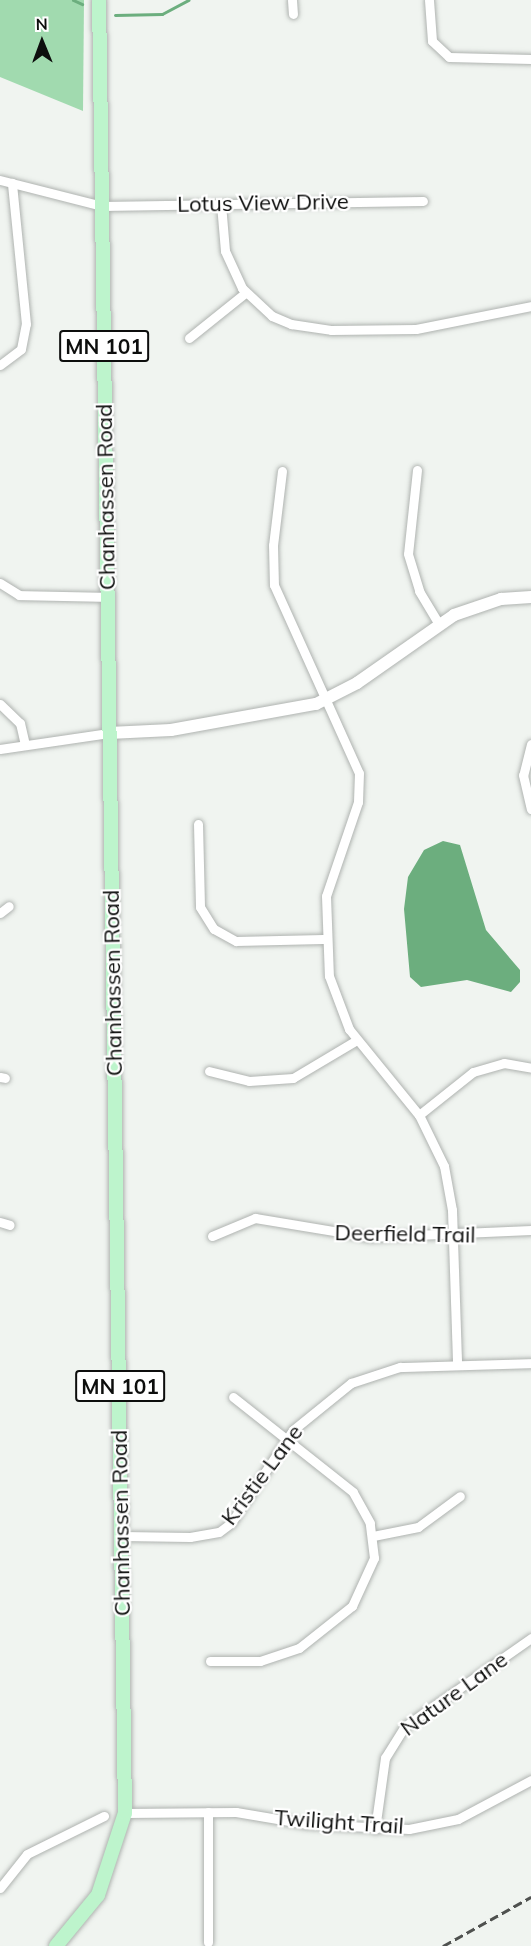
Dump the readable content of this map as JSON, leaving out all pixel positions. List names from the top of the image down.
{
  "streets": {
    "main road": ["MN 101", "Chanhassen Road"],
    "street": [
      "Lotus View Drive",
      "Deerfield Trail",
      "Kristie Lane",
      "Nature Lane",
      "Twilight Trail"
    ]
  },
  "crossings": [
    ["Lotus View Drive", "Chanhassen Road"],
    ["Chanhassen Road", "Kristie Lane"],
    ["Chanhassen Road", "Twilight Trail"],
    ["Nature Lane", "Twilight Trail"]
  ],
  "north": "top"
}
